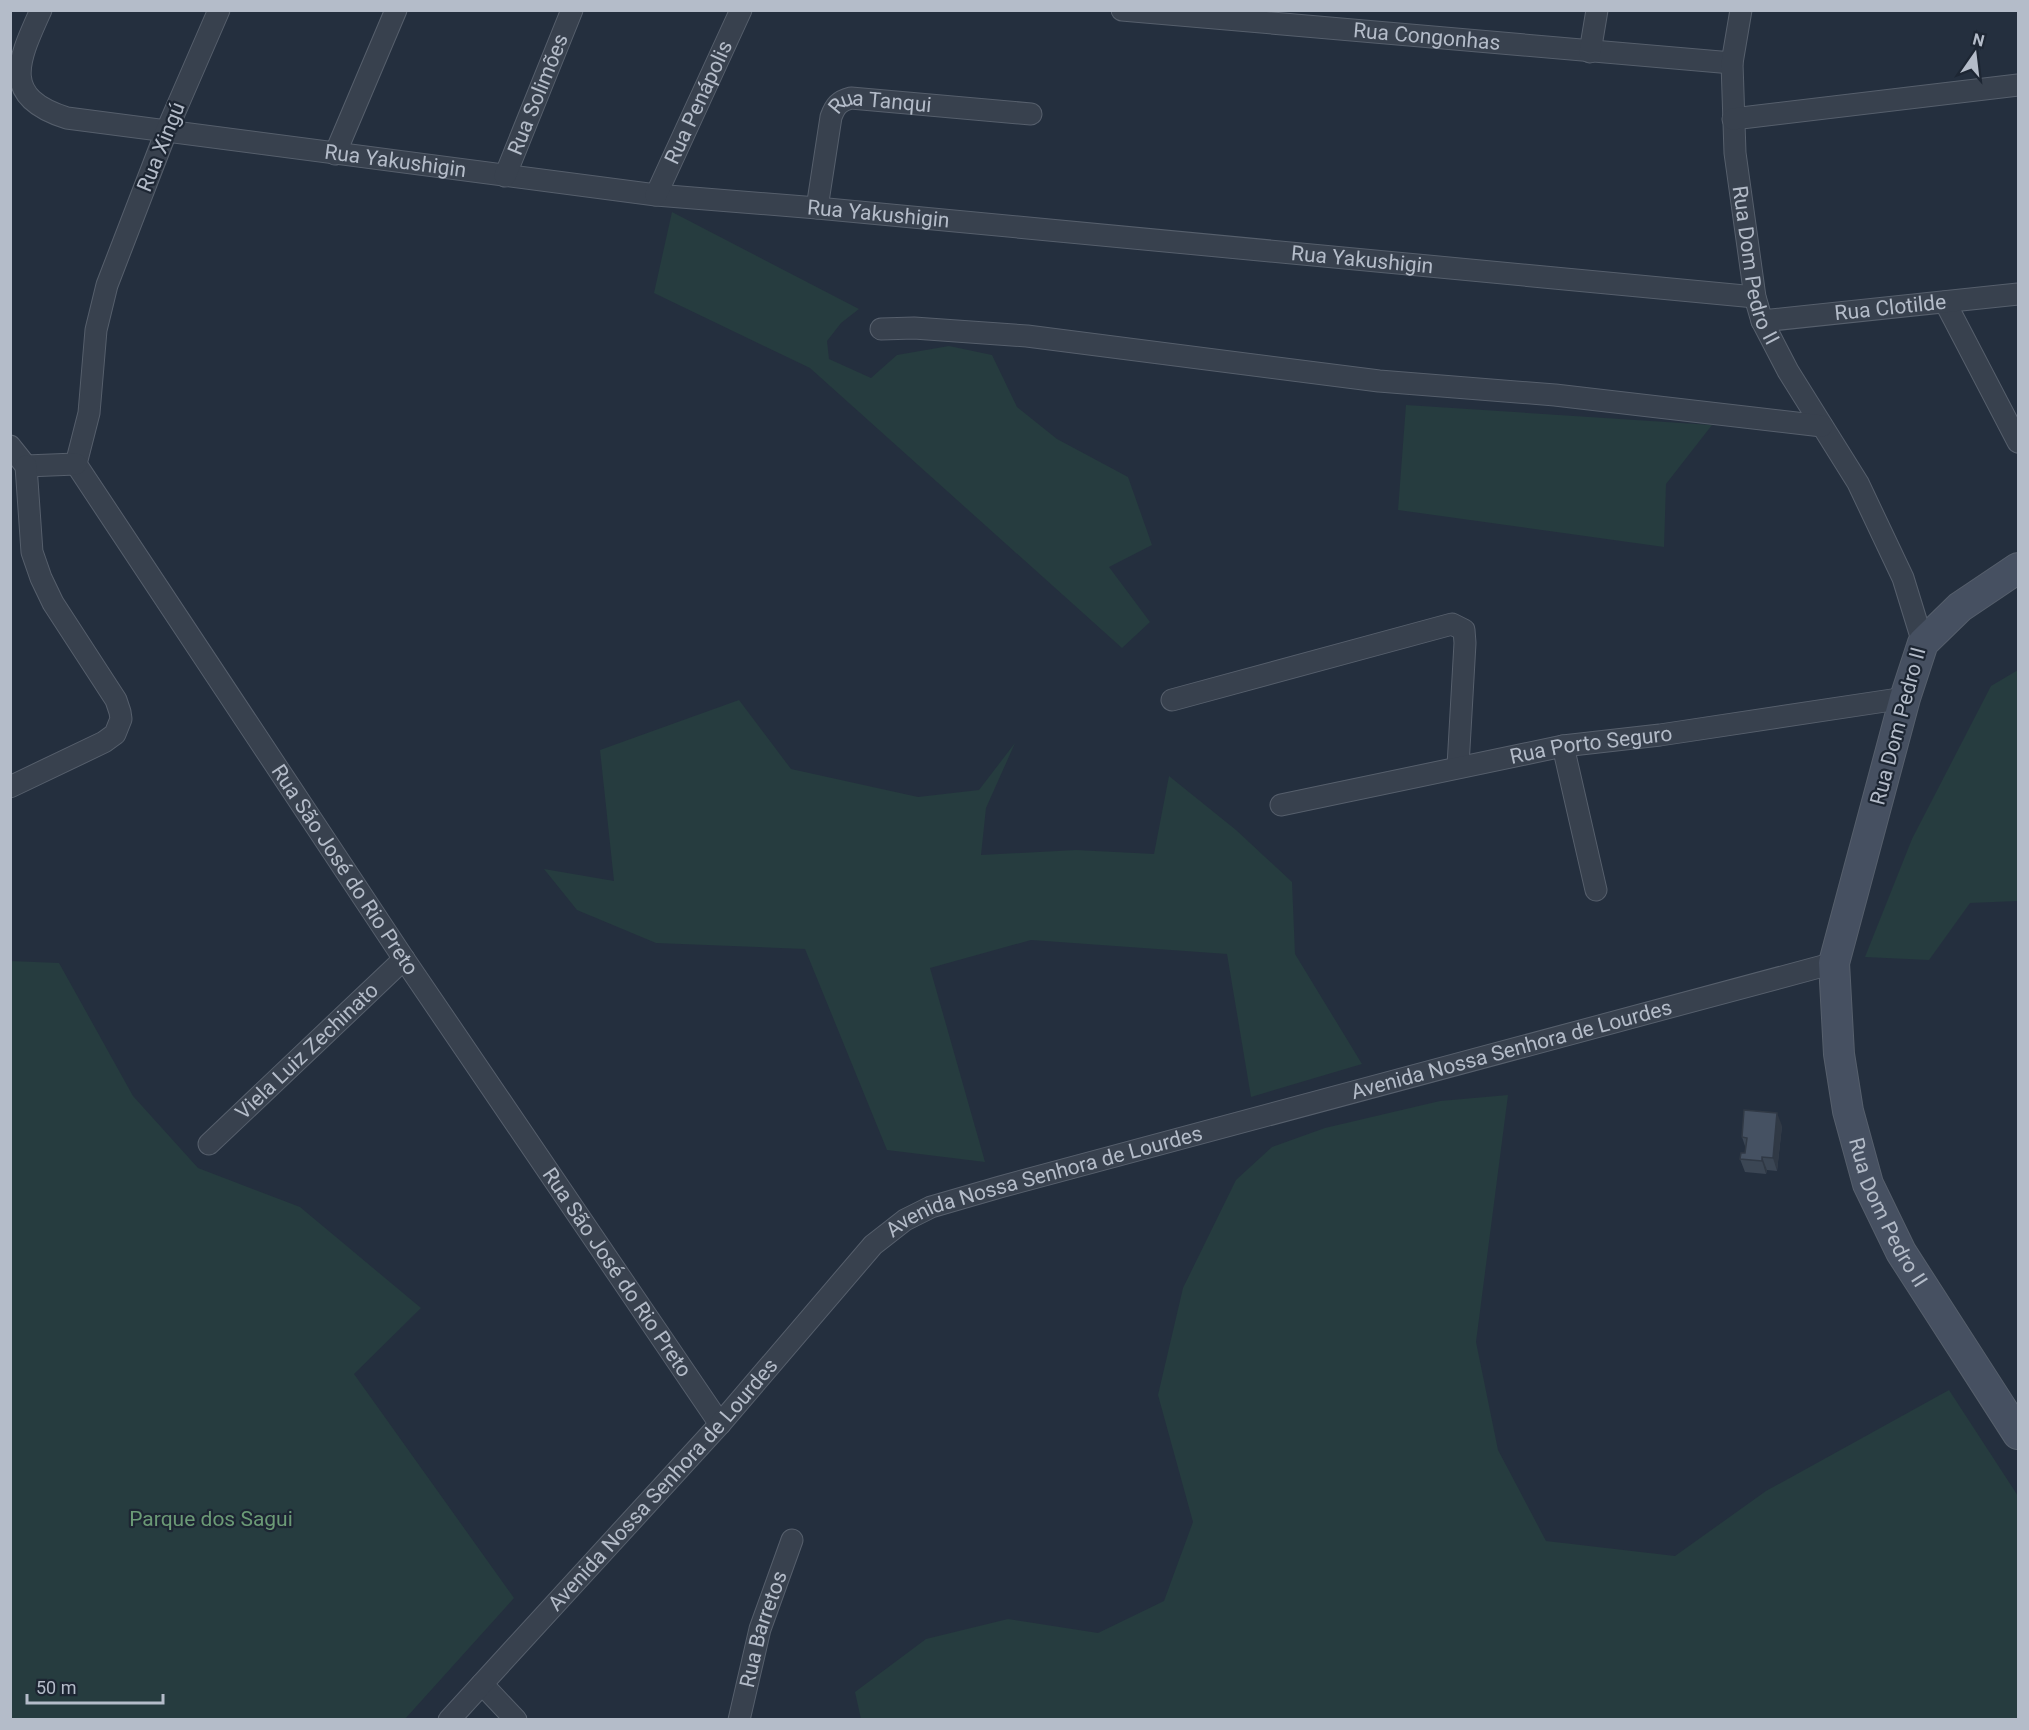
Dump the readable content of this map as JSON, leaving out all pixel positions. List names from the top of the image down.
{
  "streets": {
    "street": [
      "Rua Congonhas",
      "Rua Solimões",
      "Rua Penápolis",
      "Rua Tanqui",
      "Rua Xingú",
      "Rua Yakushigin",
      "Rua Dom Pedro II",
      "Rua Clotilde",
      "Rua Porto Seguro",
      "Rua São José do Rio Preto",
      "Avenida Nossa Senhora de Lourdes",
      "Viela Luiz Zechinato",
      "Rua Barretos"
    ]
  },
  "crossings": [
    ["Rua Congonhas", "Rua Dom Pedro II"],
    ["Rua Solimões", "Rua Yakushigin"],
    ["Rua Penápolis", "Rua Yakushigin"],
    ["Rua Tanqui", "Rua Yakushigin"],
    ["Rua Xingú", "Rua Yakushigin"],
    ["Rua Xingú", "Rua São José do Rio Preto"],
    ["Rua Yakushigin", "Rua Dom Pedro II"],
    ["Rua Dom Pedro II", "Rua Clotilde"],
    ["Rua Dom Pedro II", "Rua Porto Seguro"],
    ["Rua Dom Pedro II", "Avenida Nossa Senhora de Lourdes"],
    ["Rua São José do Rio Preto", "Avenida Nossa Senhora de Lourdes"],
    ["Rua São José do Rio Preto", "Viela Luiz Zechinato"]
  ],
  "parks": ["Parque dos Sagui"],
  "scale_bar": "50 m",
  "north": "top"
}
